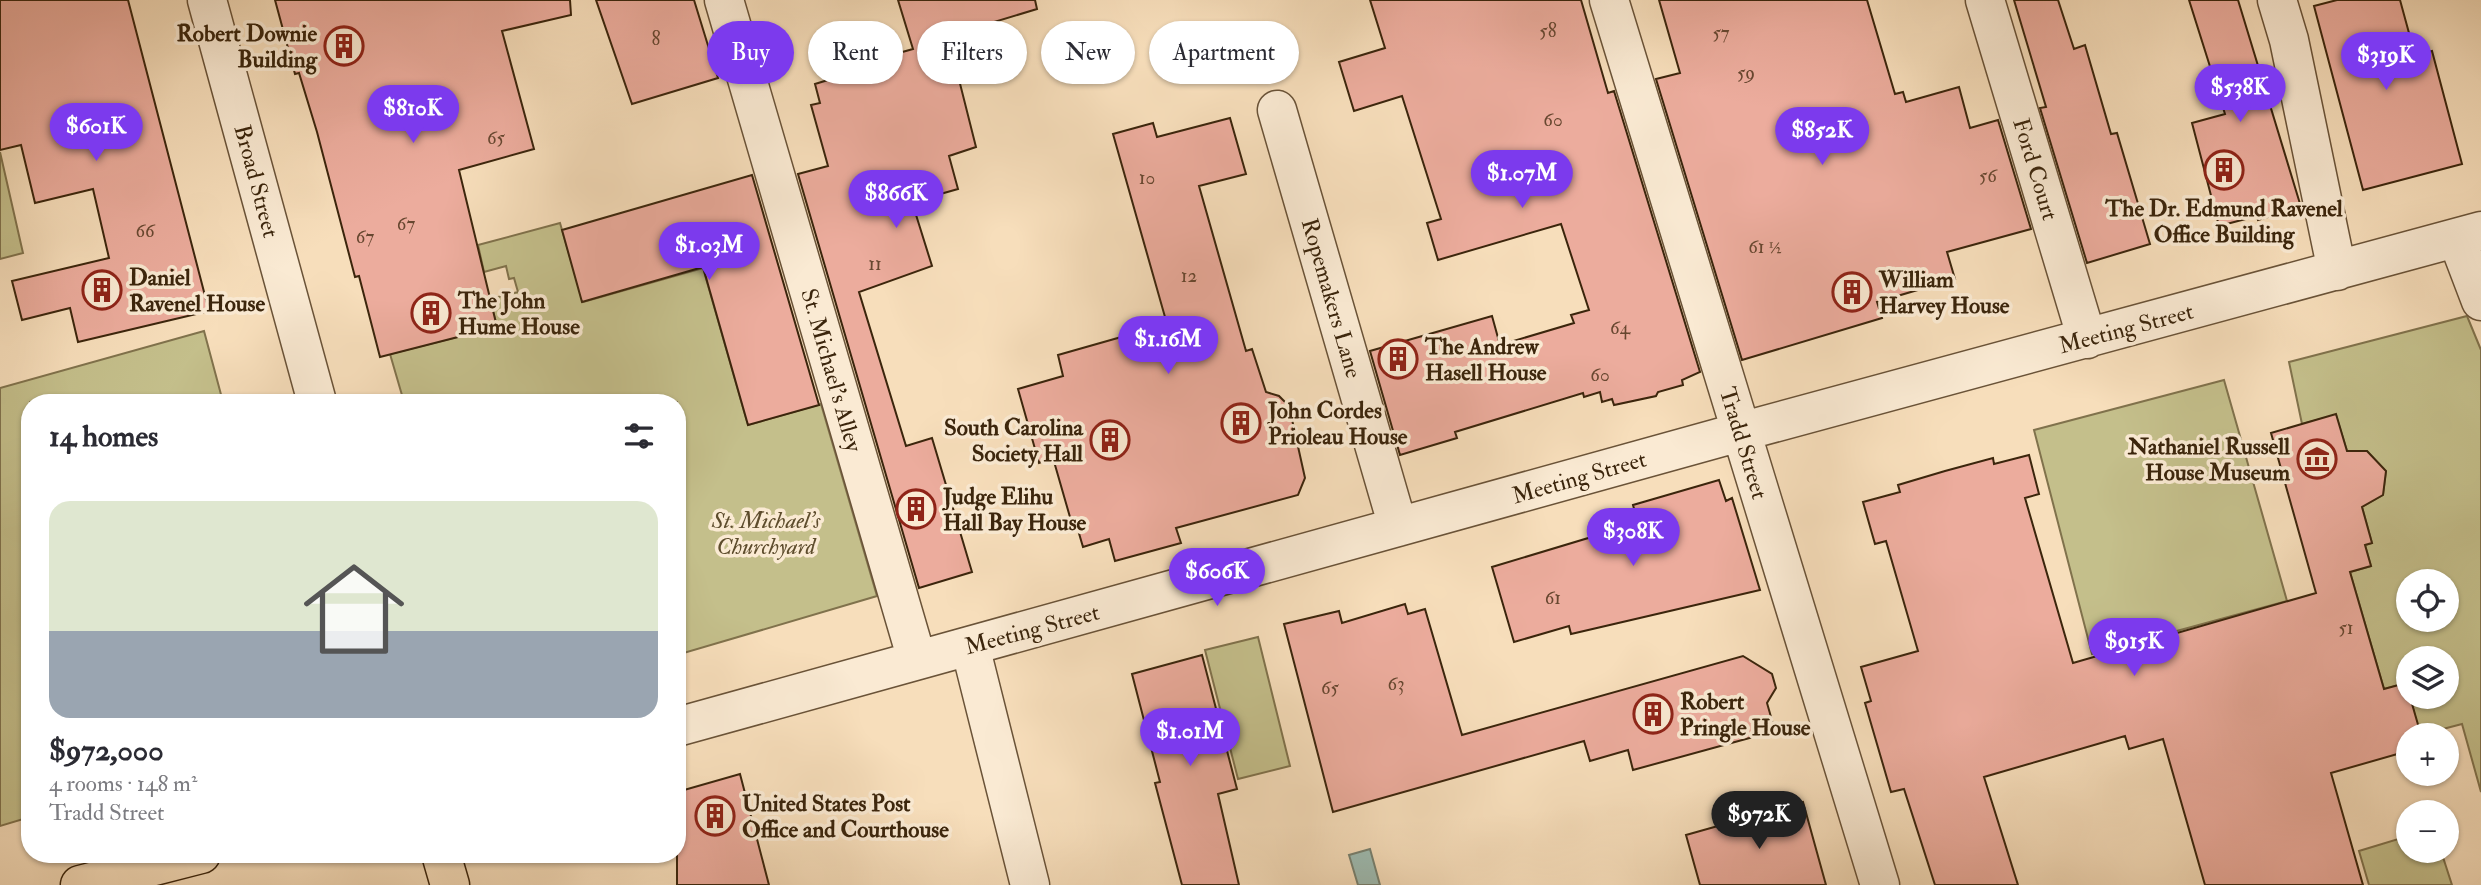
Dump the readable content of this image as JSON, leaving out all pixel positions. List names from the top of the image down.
{
  "streets": {
    "street": [
      "Ford Court",
      "Broad Street",
      "Ropemakers Lane",
      "Meeting Street",
      "St. Michael's Alley",
      "Tradd Street"
    ]
  },
  "crossings": [
    ["Ford Court", "Meeting Street"],
    ["Ropemakers Lane", "Meeting Street"],
    ["Meeting Street", "St. Michael's Alley"],
    ["Meeting Street", "Tradd Street"]
  ],
  "parks": ["St. Michael's Churchyard"],
  "places": {
    "building": [
      "Robert Downie Building",
      "The Dr. Edmund Ravenel Office Building",
      "Daniel Ravenel House",
      "William Harvey House",
      "The John Hume House",
      "The Andrew Hasell House",
      "John Cordes Prioleau House",
      "South Carolina Society Hall",
      "Judge Elihu Hall Bay House",
      "Robert Pringle House",
      "United States Post Office and Courthouse"
    ],
    "museum": ["Nathaniel Russell House Museum"]
  },
  "house_numbers": [
    "58",
    "57",
    "8",
    "59",
    "60",
    "65",
    "56",
    "10",
    "67",
    "66",
    "67",
    "61 ½",
    "11",
    "12",
    "64",
    "60",
    "61",
    "51",
    "63",
    "65"
  ],
  "page": {
    "chip": [
      "Buy",
      "Rent",
      "Filters",
      "New",
      "Apartment"
    ],
    "price": [
      "$319K",
      "$538K",
      "$810K",
      "$601K",
      "$852K",
      "$1.07M",
      "$866K",
      "$1.03M",
      "$1.16M",
      "$308K",
      "$606K",
      "$915K",
      "$1.01M",
      "$972K"
    ],
    "heading": "14 homes",
    "list": [
      {
        "name": "$972,000",
        "note": "4 rooms · 148 m² · Tradd Street"
      }
    ],
    "map_buttons": ["+", "−"]
  }
}
